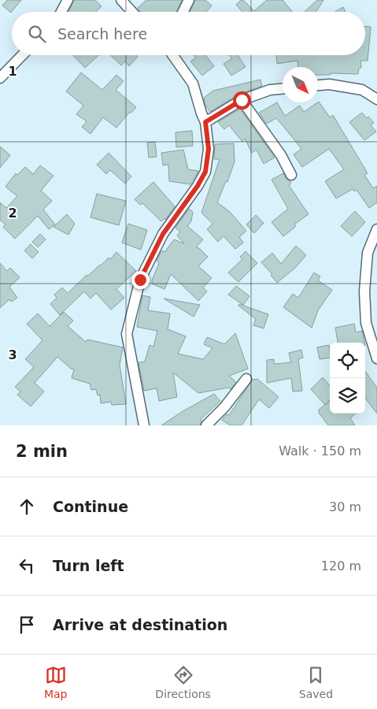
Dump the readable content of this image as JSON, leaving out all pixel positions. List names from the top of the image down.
{
  "north": "bottom right",
  "page": {
    "search": "Search here",
    "heading": ["2 min", "Walk · 150 m"],
    "list": [
      ["Continue", "30 m"],
      ["Turn left", "120 m"],
      "Arrive at destination"
    ],
    "nav": ["Map", "Directions", "Saved"]
  },
  "grid": {
    "rows": ["1", "2", "3"]
  }
}
